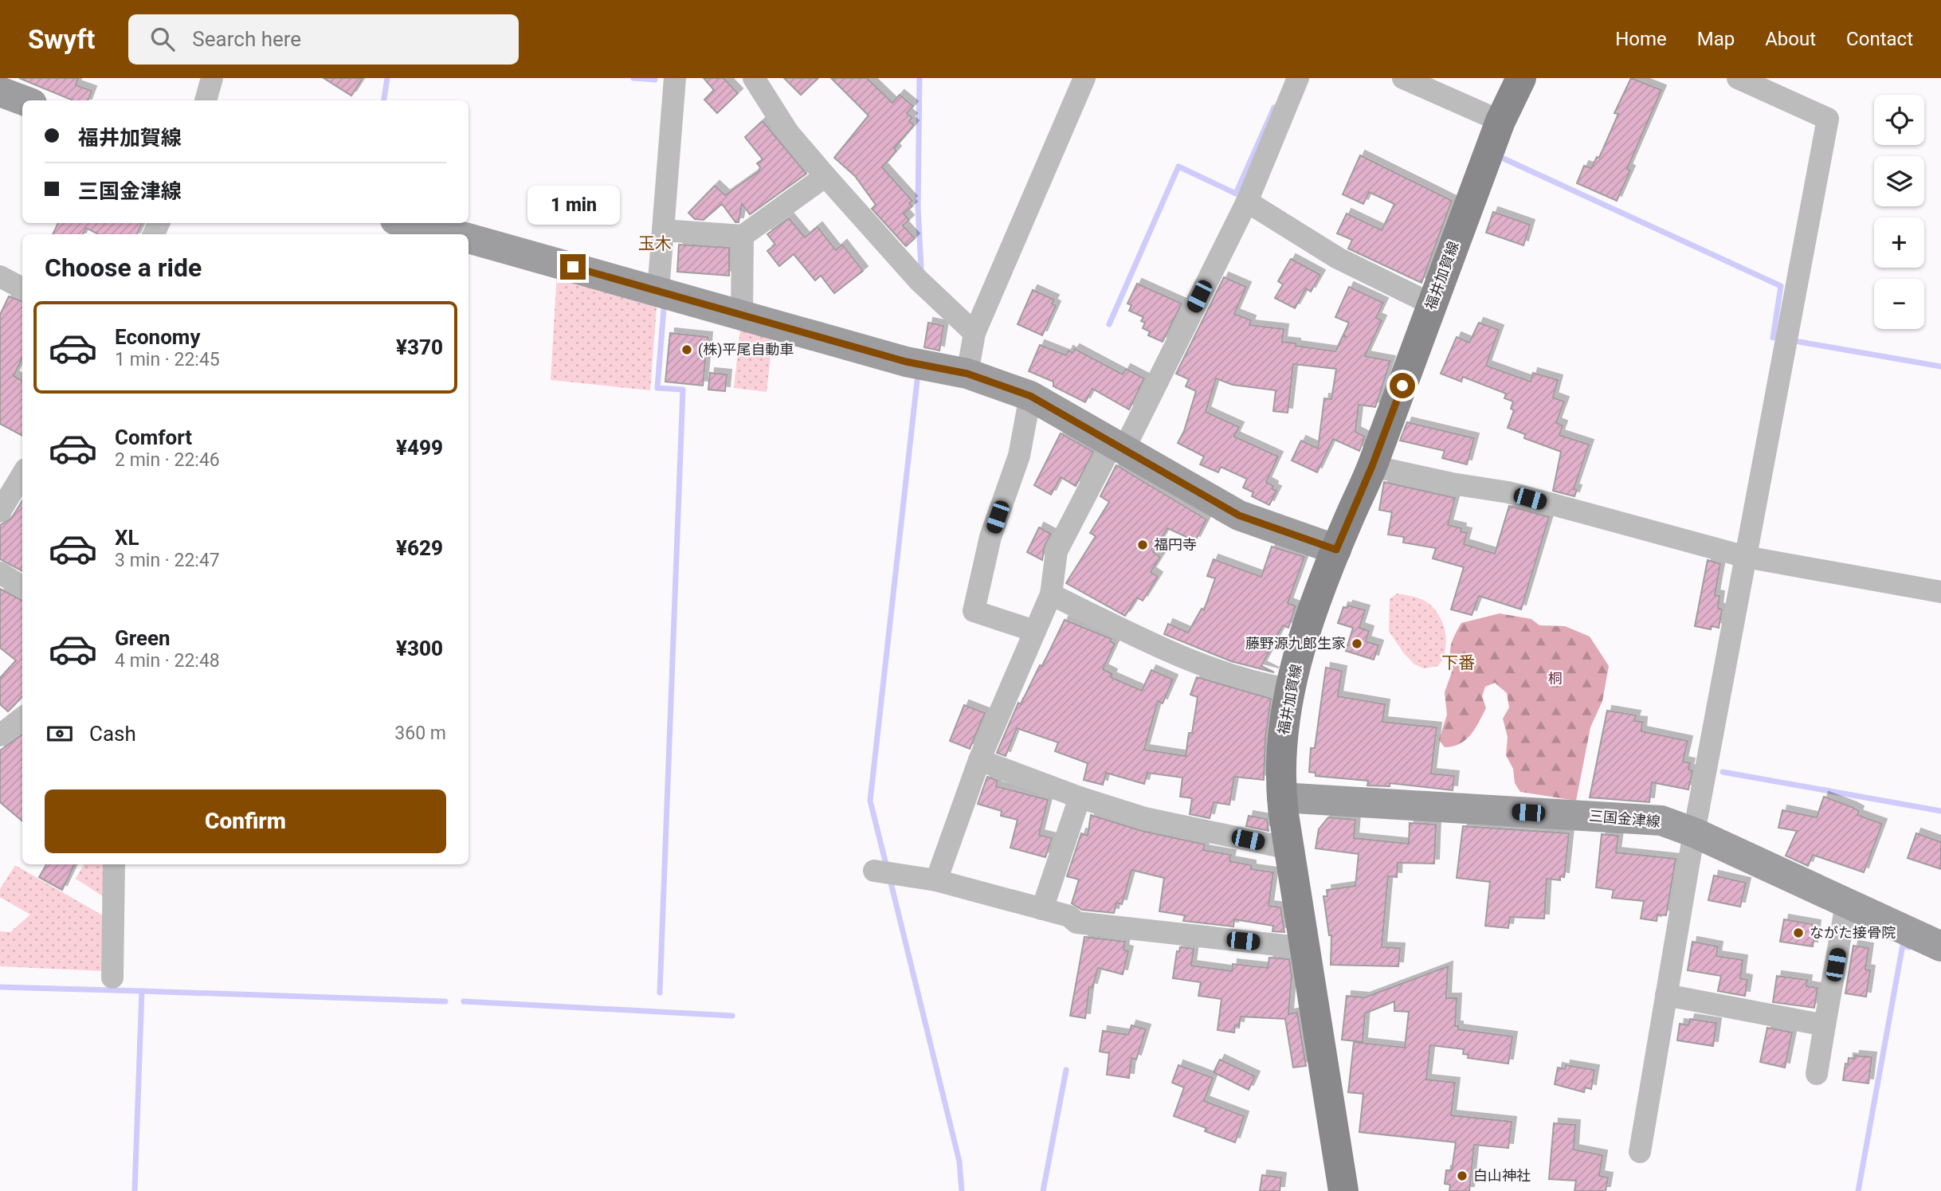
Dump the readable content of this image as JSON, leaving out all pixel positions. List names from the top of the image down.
{
  "streets": {
    "main road": ["福井加賀線", "三国金津線"]
  },
  "crossings": [
    ["福井加賀線", "三国金津線"]
  ],
  "districts": ["玉木", "下番"],
  "parks": ["桐"],
  "places": [
    "(株)平尾自動車",
    "福円寺",
    "藤野源九郎生家",
    "ながた接骨院",
    "白山神社"
  ],
  "page": {
    "header": "Swyft",
    "search": "Search here",
    "nav": [
      "Home",
      "Map",
      "About",
      "Contact"
    ],
    "map_buttons": ["+", "−"],
    "banner": ["福井加賀線", "三国金津線"],
    "bubble": "1 min",
    "heading": "Choose a ride",
    "list": [
      {
        "name": "Economy",
        "note": "1 min · 22:45",
        "value": "¥370"
      },
      {
        "name": "Comfort",
        "note": "2 min · 22:46",
        "value": "¥499"
      },
      {
        "name": "XL",
        "note": "3 min · 22:47",
        "value": "¥629"
      },
      {
        "name": "Green",
        "note": "4 min · 22:48",
        "value": "¥300"
      }
    ],
    "pay": ["Cash", "360 m"],
    "buttons": "Confirm"
  }
}
